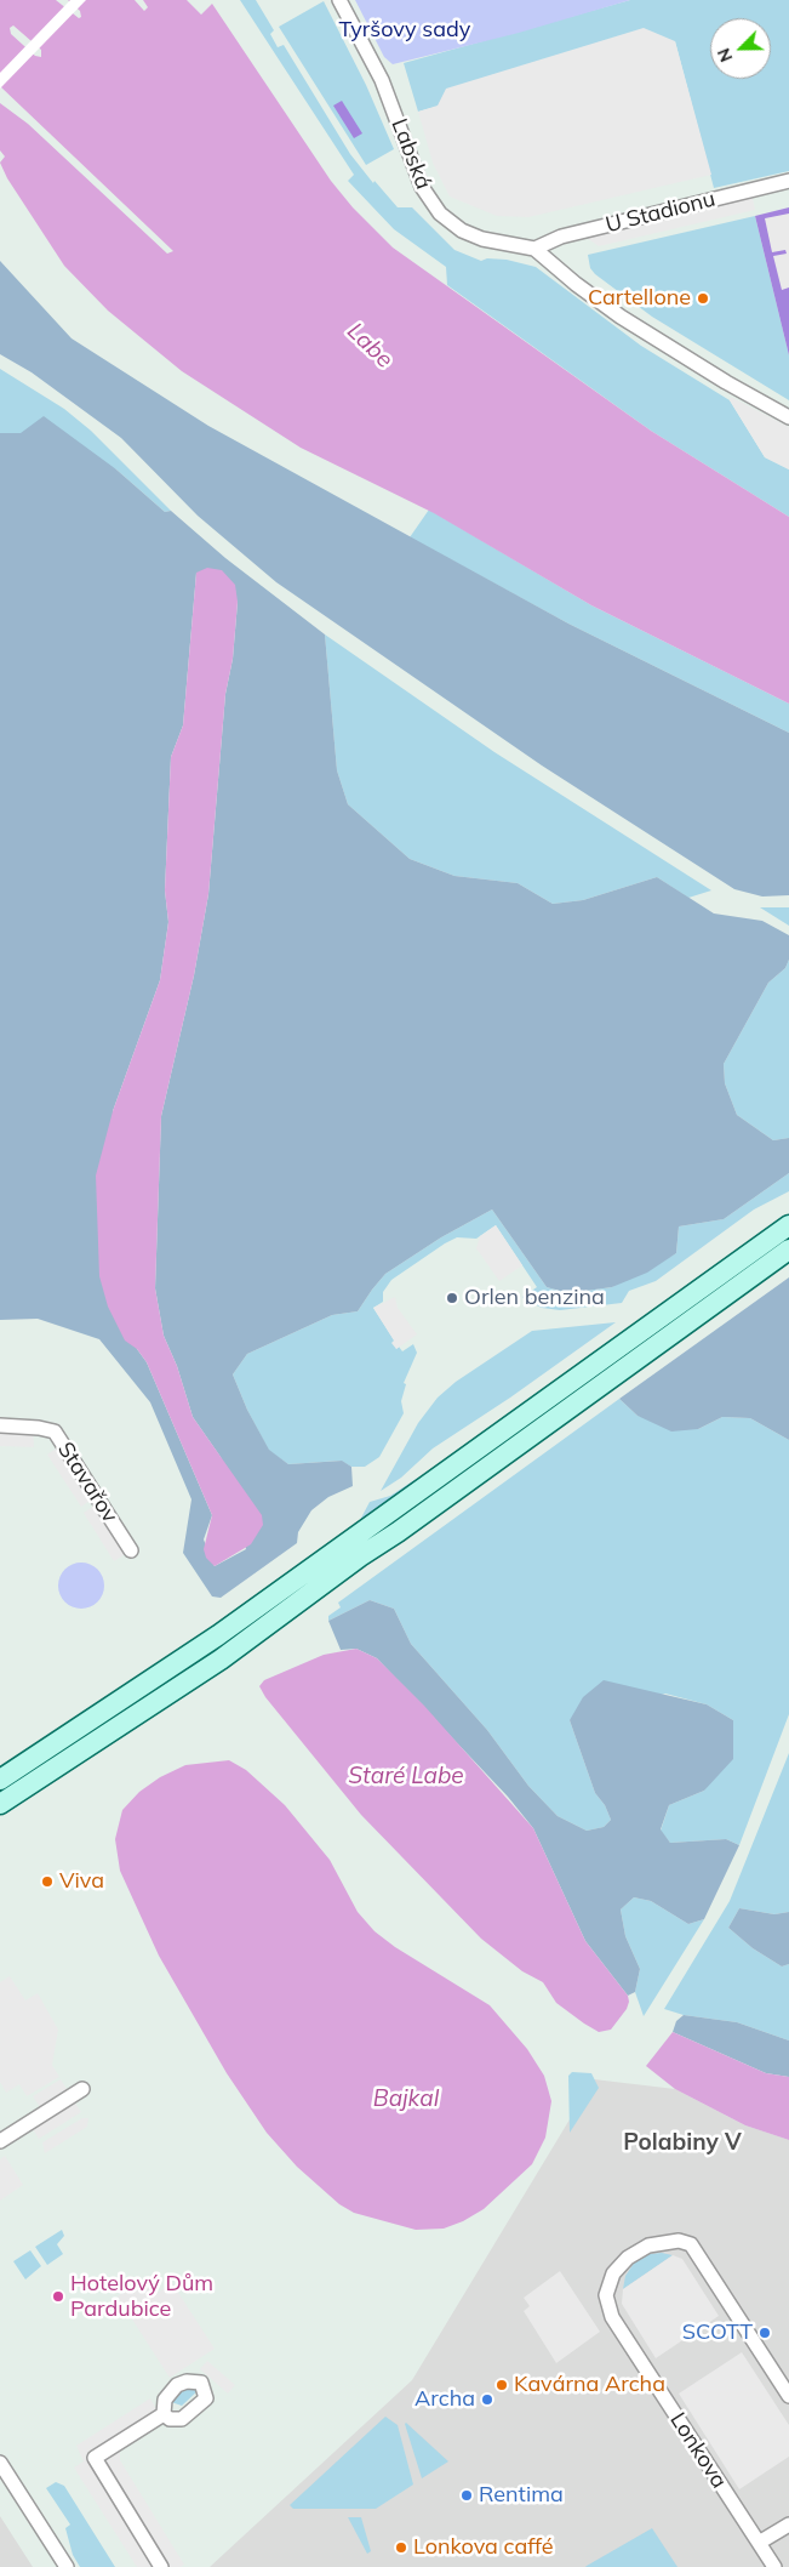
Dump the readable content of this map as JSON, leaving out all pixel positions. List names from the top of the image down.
{
  "streets": {
    "street": [
      "Labská",
      "U Stadionu",
      "Stavařov",
      "Lonkova"
    ]
  },
  "crossings": [
    ["Labská", "U Stadionu"]
  ],
  "districts": ["Polabiny V"],
  "water": ["Labe", "Staré Labe", "Bajkal"],
  "parks": ["Tyršovy sady"],
  "places": [
    "Cartellone",
    "Orlen benzina",
    "Viva",
    "Hotelový Dům Pardubice",
    "SCOTT",
    "Kavárna Archa",
    "Archa",
    "Rentima",
    "Lonkova caffé"
  ],
  "north": "bottom left"
}
